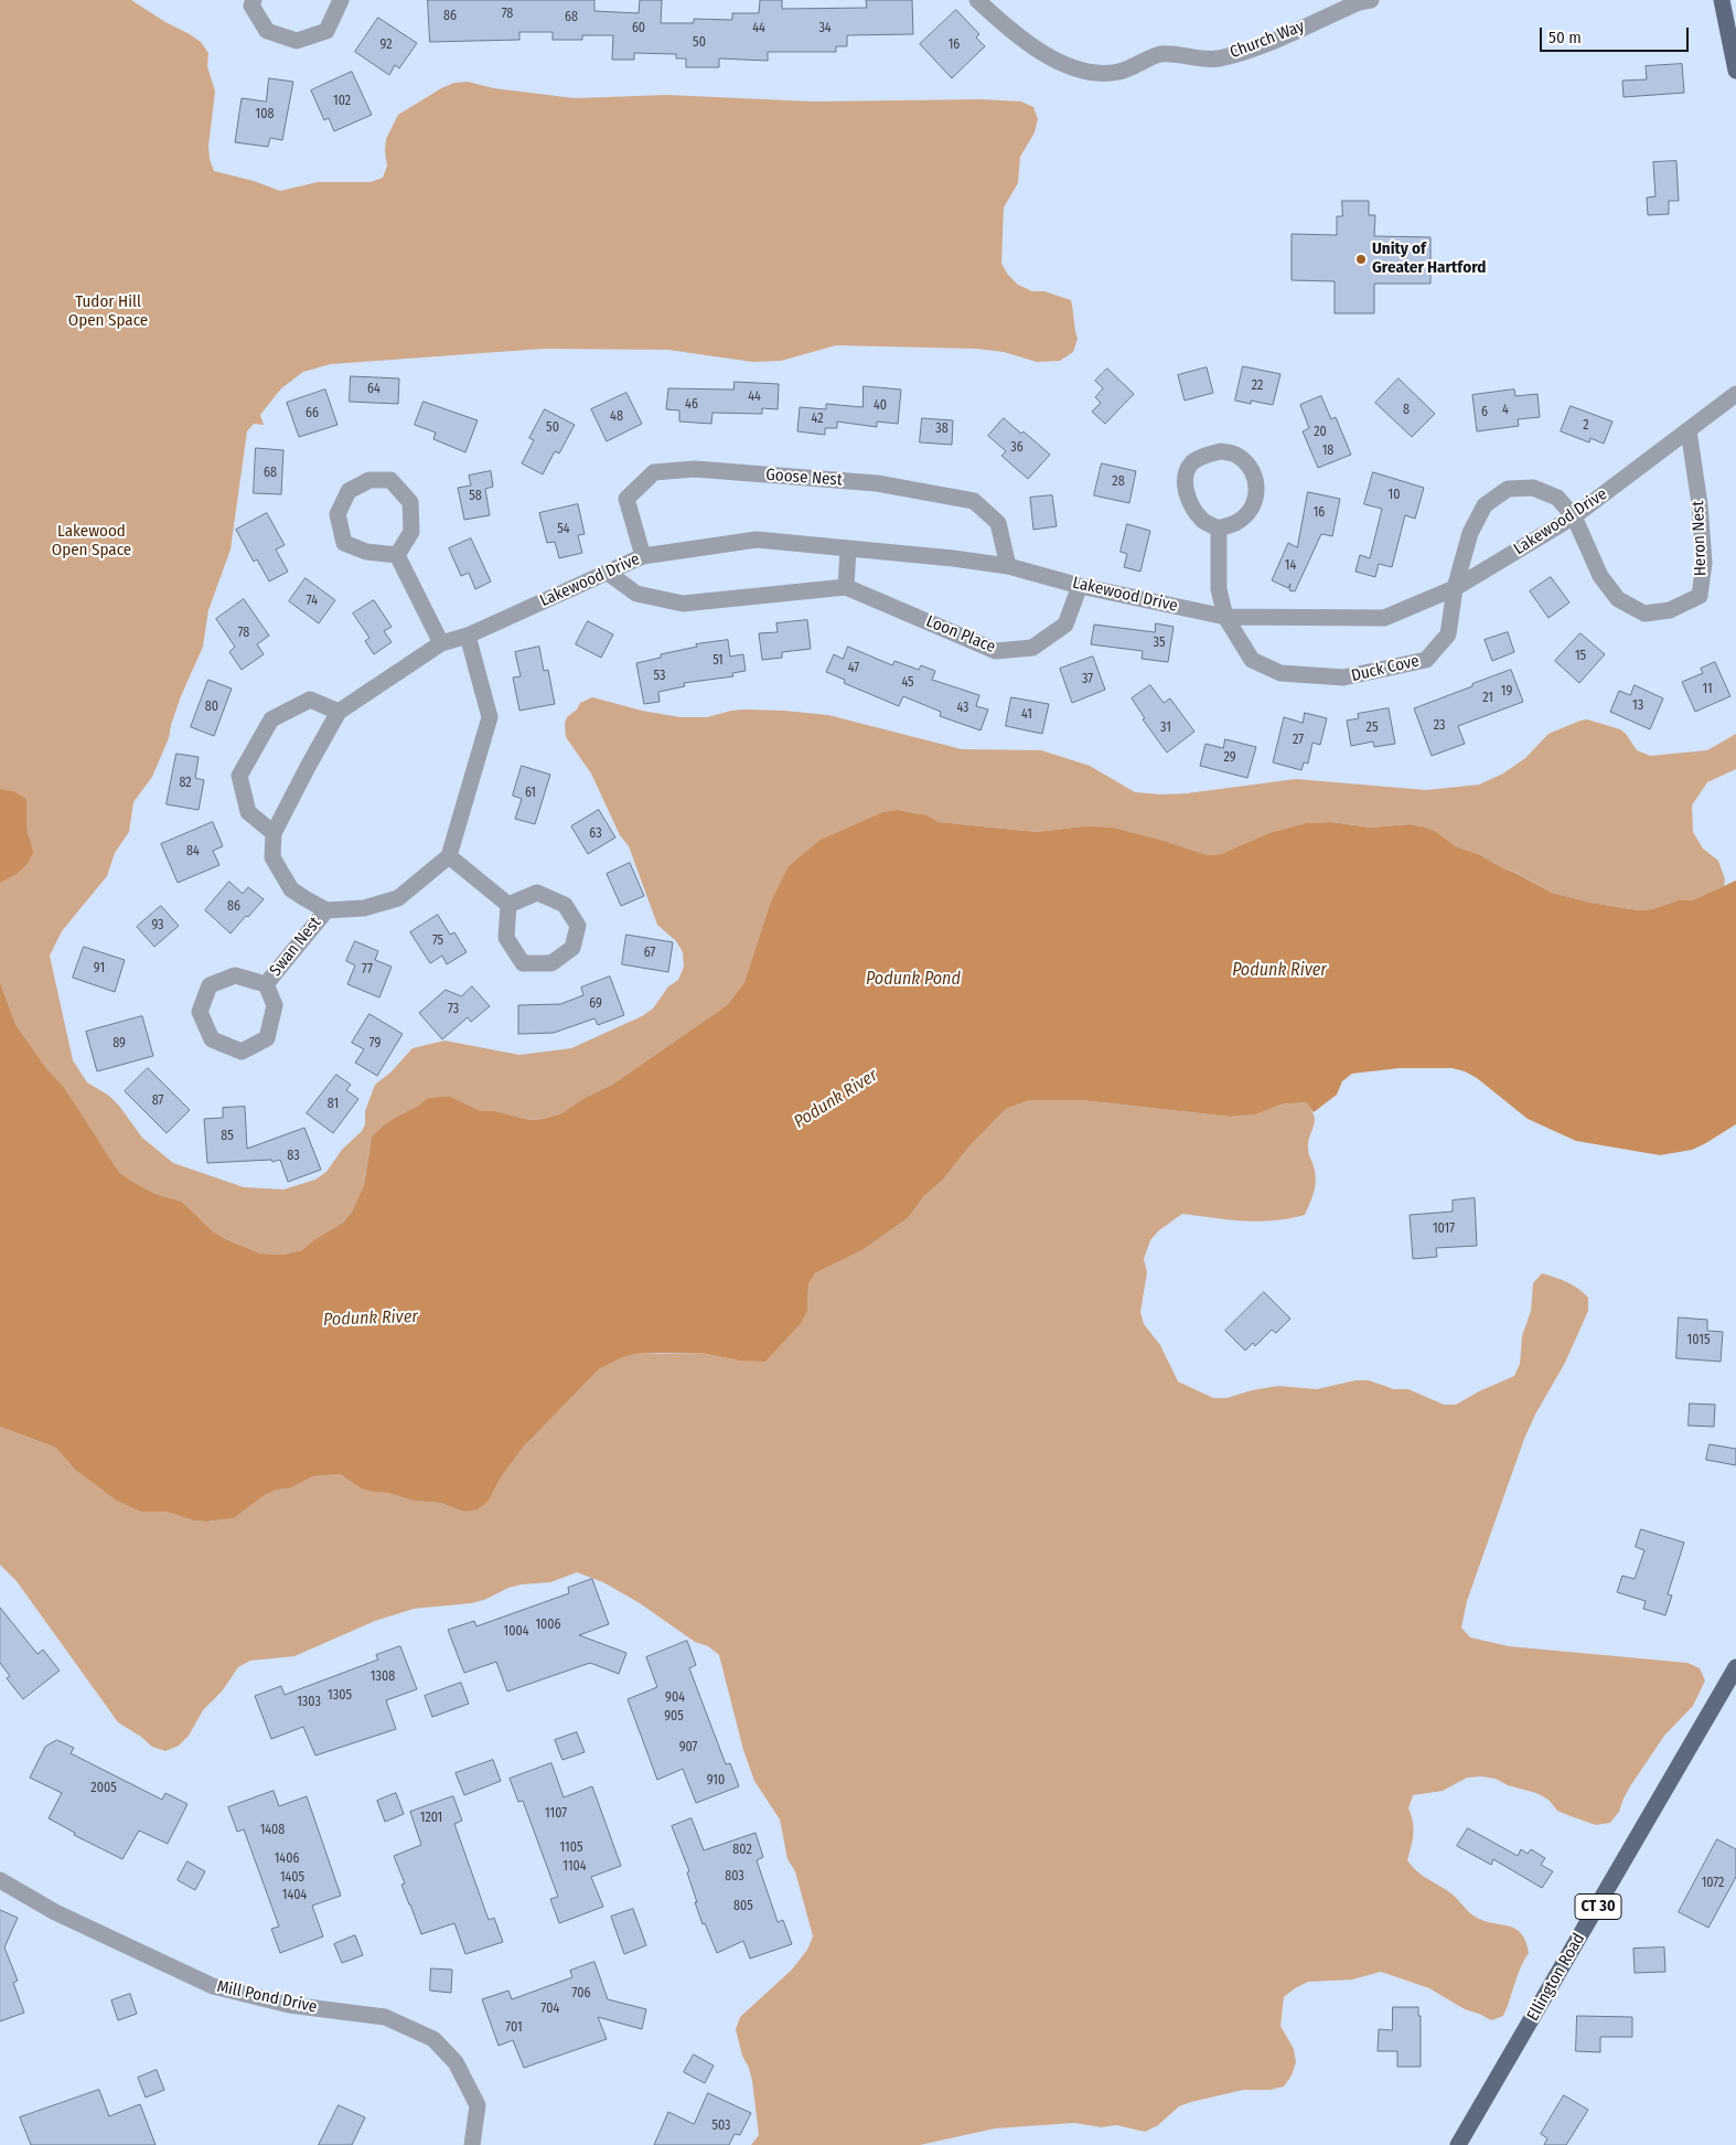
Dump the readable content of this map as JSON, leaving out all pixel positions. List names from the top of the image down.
{
  "streets": {
    "main road": ["CT 30", "Ellington Road"],
    "street": [
      "Church Way",
      "Goose Nest",
      "Lakewood Drive",
      "Heron Nest",
      "Loon Place",
      "Duck Cove",
      "Swan Nest",
      "Mill Pond Drive"
    ]
  },
  "crossings": [
    ["Goose Nest", "Lakewood Drive"],
    ["Lakewood Drive", "Heron Nest"],
    ["Lakewood Drive", "Loon Place"],
    ["Lakewood Drive", "Duck Cove"],
    ["Lakewood Drive", "Swan Nest"],
    ["Heron Nest", "Duck Cove"]
  ],
  "water": ["Podunk River", "Podunk Pond"],
  "parks": ["Tudor Hill Open Space", "Lakewood Open Space"],
  "places": ["Unity of Greater Hartford"],
  "house_numbers": [
    "78",
    "86",
    "68",
    "60",
    "44",
    "34",
    "50",
    "92",
    "16",
    "102",
    "108",
    "22",
    "64",
    "44",
    "46",
    "40",
    "8",
    "4",
    "6",
    "66",
    "48",
    "42",
    "2",
    "50",
    "38",
    "20",
    "36",
    "18",
    "68",
    "28",
    "10",
    "58",
    "16",
    "54",
    "14",
    "74",
    "78",
    "35",
    "15",
    "51",
    "47",
    "53",
    "37",
    "45",
    "11",
    "19",
    "21",
    "13",
    "80",
    "43",
    "41",
    "23",
    "31",
    "25",
    "27",
    "29",
    "82",
    "61",
    "63",
    "84",
    "86",
    "93",
    "75",
    "67",
    "91",
    "77",
    "69",
    "73",
    "89",
    "79",
    "87",
    "81",
    "85",
    "83",
    "1017",
    "1015",
    "1006",
    "1004",
    "1308",
    "1305",
    "904",
    "1303",
    "905",
    "907",
    "910",
    "2005",
    "1107",
    "1201",
    "1408",
    "1105",
    "802",
    "1406",
    "1104",
    "803",
    "1405",
    "1072",
    "1404",
    "805",
    "706",
    "704",
    "701",
    "503"
  ],
  "scale_bar": "50 m"
}
